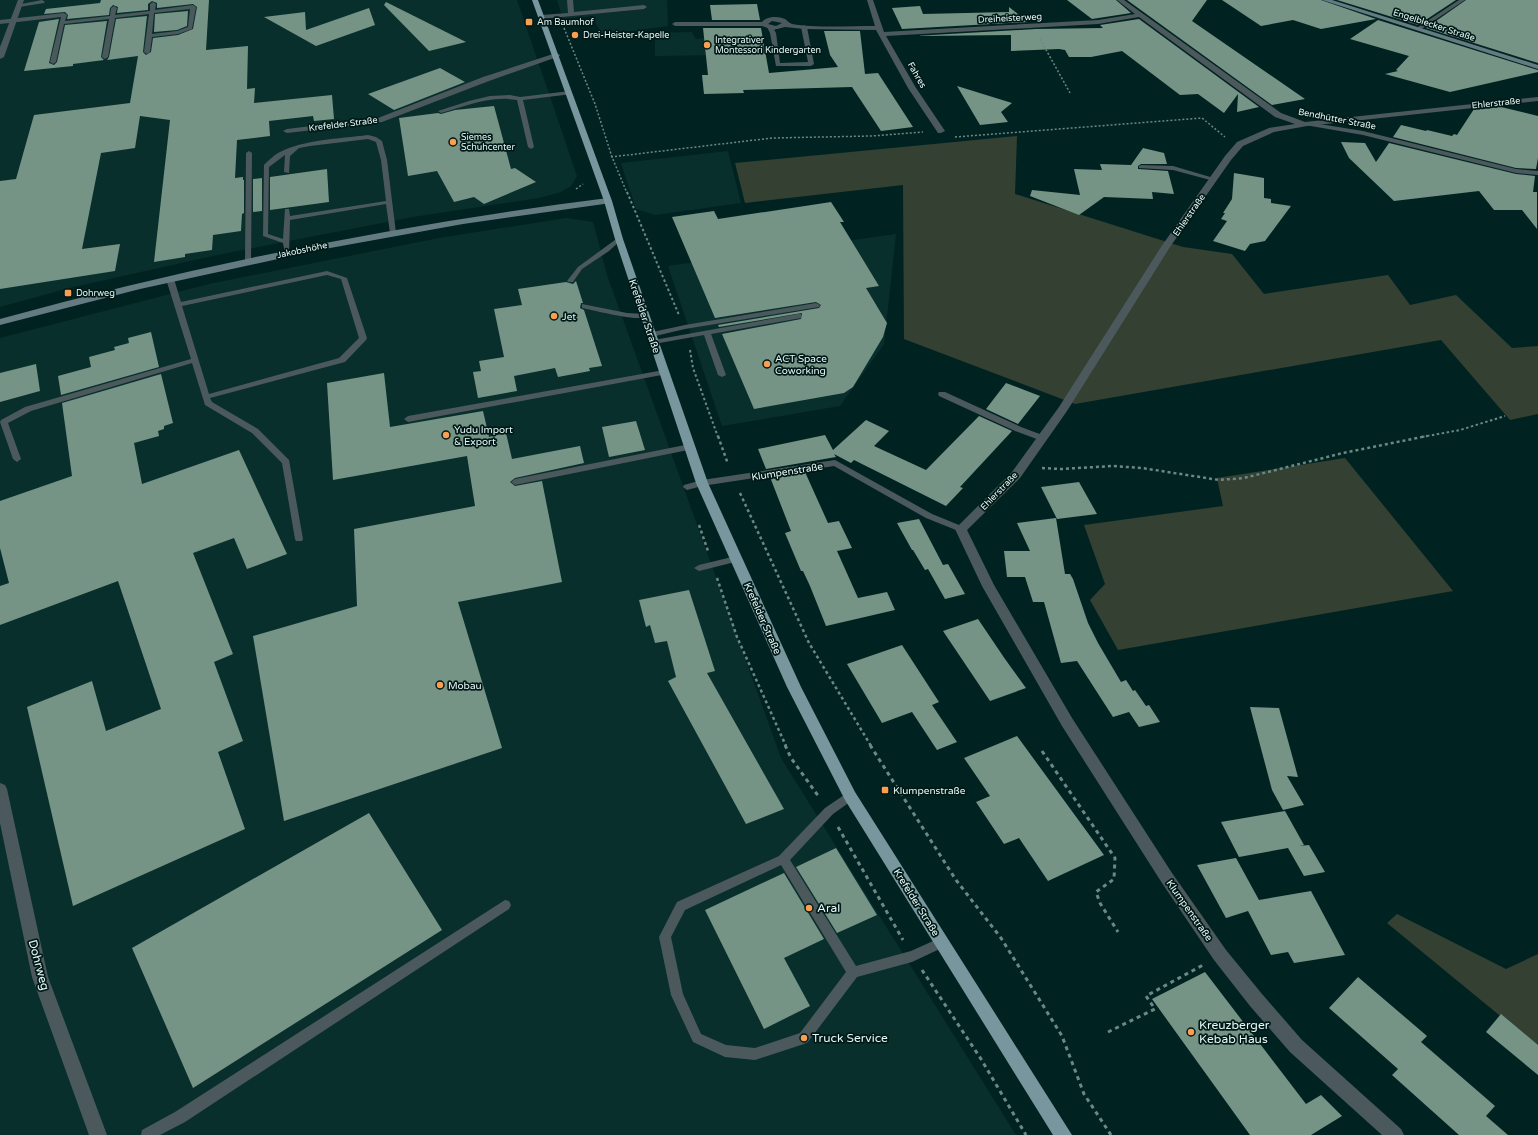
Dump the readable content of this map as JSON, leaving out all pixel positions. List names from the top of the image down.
{
  "streets": {
    "main road": ["Krefelder Straße"],
    "street": [
      "Dreiheisterweg",
      "Engelblecker Straße",
      "Fahres",
      "Ehlerstraße",
      "Bendhütter Straße",
      "Jakobshöhe",
      "Klumpenstraße",
      "Dohrweg"
    ]
  },
  "crossings": [
    ["Dreiheisterweg", "Fahres"],
    ["Dreiheisterweg", "Bendhütter Straße"],
    ["Ehlerstraße", "Bendhütter Straße"],
    ["Ehlerstraße", "Klumpenstraße"],
    ["Krefelder Straße", "Jakobshöhe"],
    ["Krefelder Straße", "Klumpenstraße"]
  ],
  "places": {
    "transit": ["Am Baumhof", "Dohrweg", "Klumpenstraße"],
    "other": [
      "Drei-Heister-Kapelle",
      "Integrativer Montessori Kindergarten",
      "Siemes Schuhcenter",
      "Jet",
      "ACT Space Coworking",
      "Yudu Import & Export",
      "Mobau",
      "Aral",
      "Kreuzberger Kebab Haus",
      "Truck Service"
    ]
  }
}
